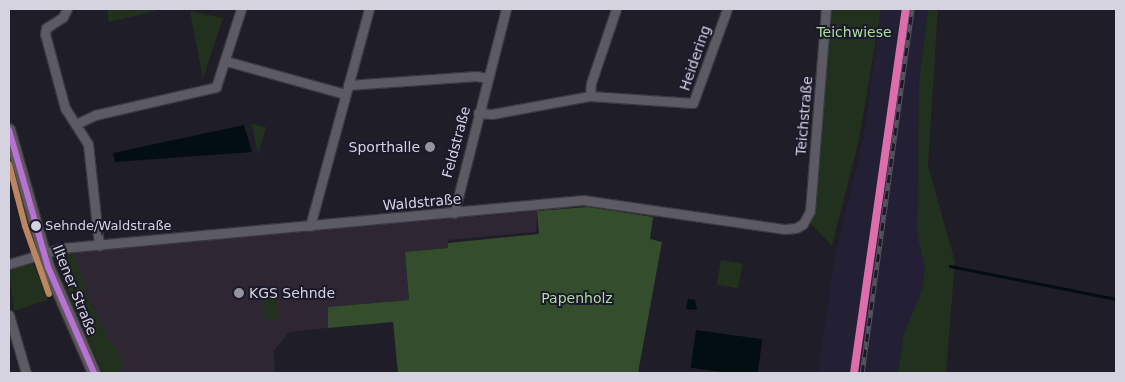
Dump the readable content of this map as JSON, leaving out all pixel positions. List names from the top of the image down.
{
  "streets": {
    "main road": ["Iltener Straße"],
    "street": [
      "Heidering",
      "Teichstraße",
      "Feldstraße",
      "Waldstraße"
    ]
  },
  "crossings": [
    ["Heidering", "Feldstraße"],
    ["Teichstraße", "Waldstraße"],
    ["Feldstraße", "Waldstraße"],
    ["Waldstraße", "Iltener Straße"]
  ],
  "parks": ["Teichwiese", "Papenholz"],
  "places": ["Sporthalle", "Sehnde/Waldstraße", "KGS Sehnde"]
}
